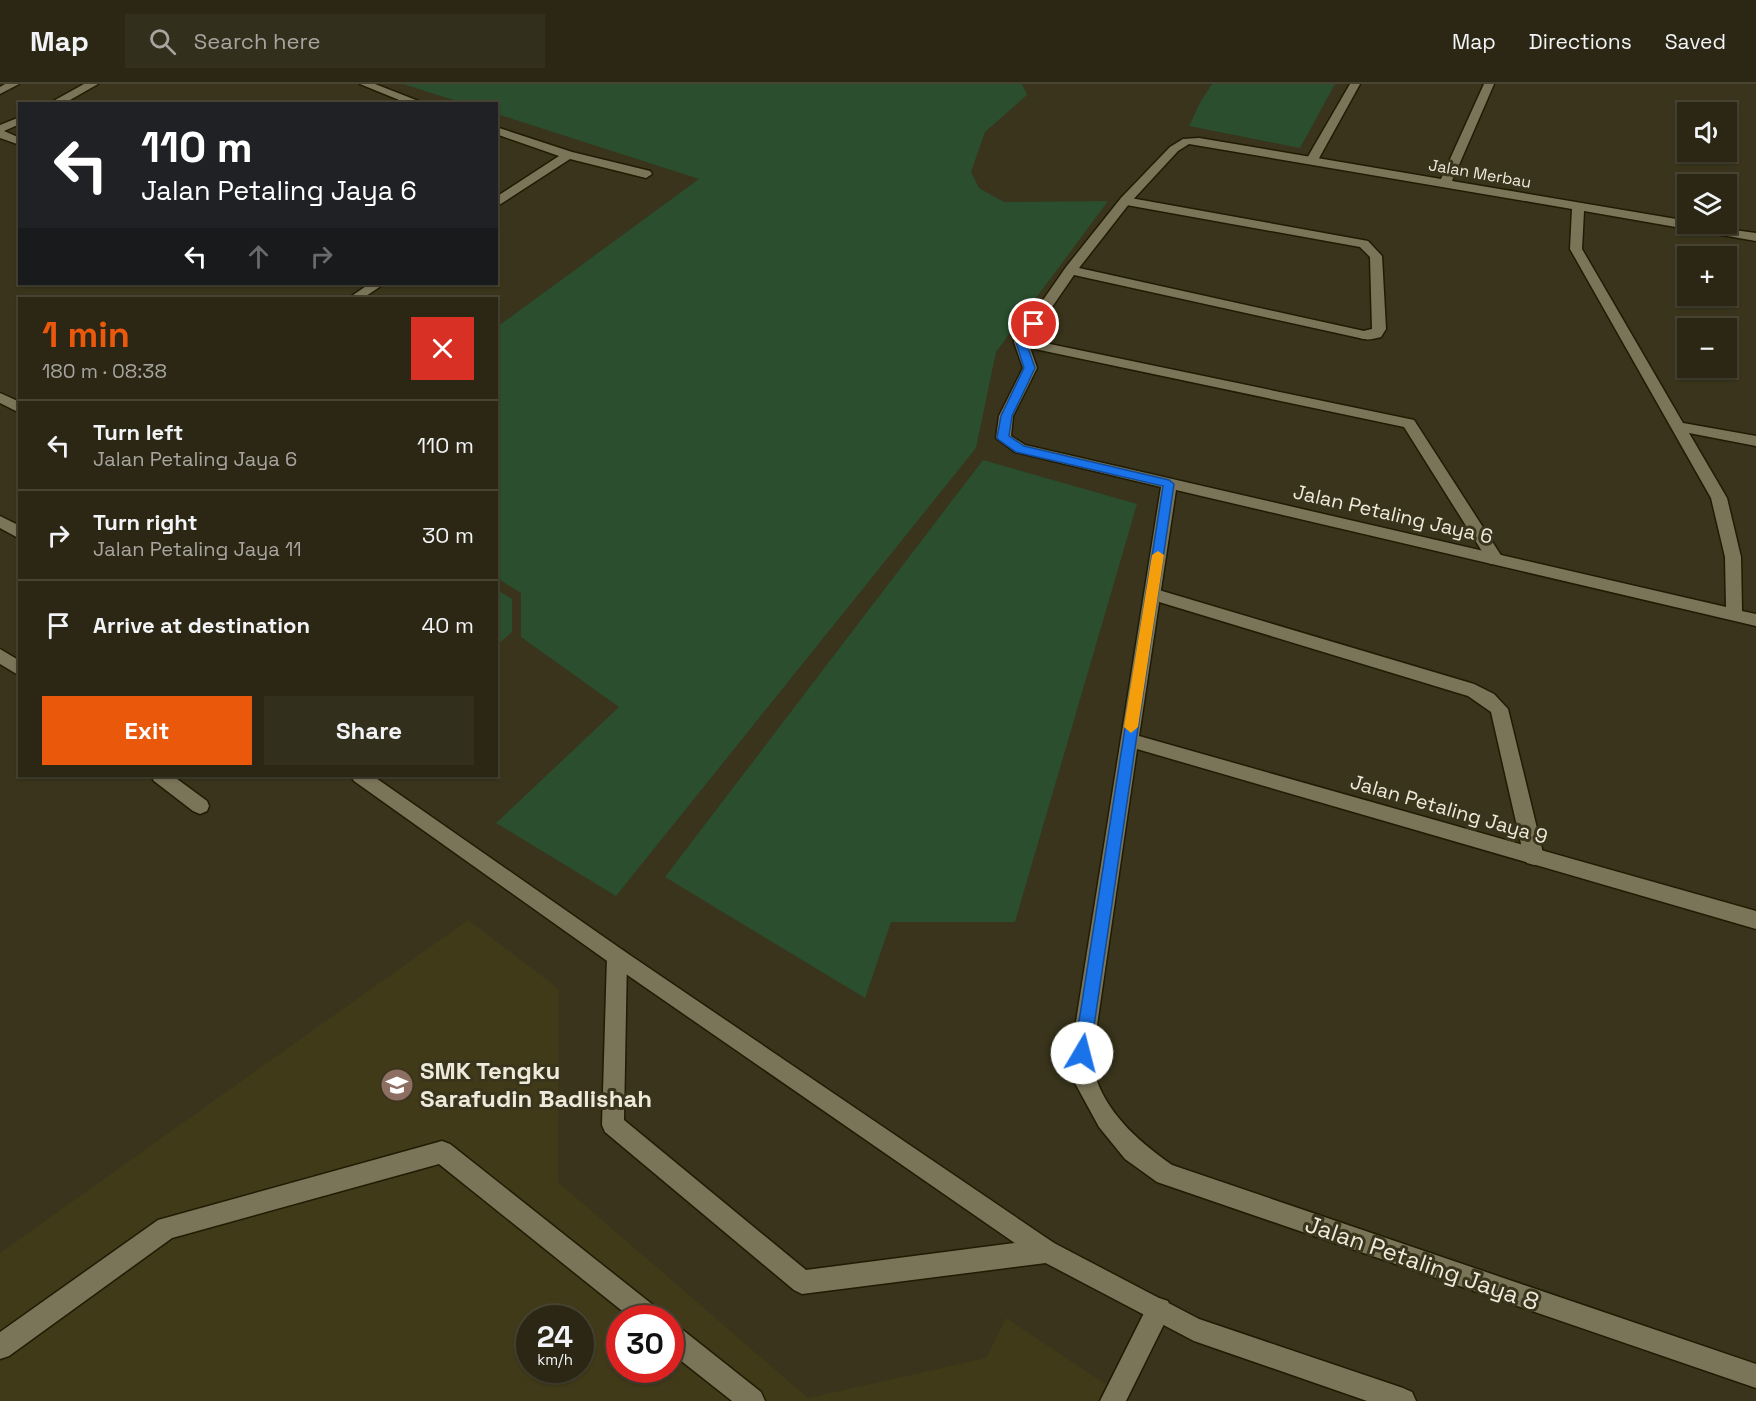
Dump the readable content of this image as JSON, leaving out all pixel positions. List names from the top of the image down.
{
  "streets": {
    "street": [
      "Jalan Merbau",
      "Jalan Petaling Jaya 6",
      "Jalan Petaling Jaya 9",
      "Jalan Petaling Jaya 8"
    ]
  },
  "crossings": [
    ["Jalan Petaling Jaya 6", "Jalan Petaling Jaya 8"],
    ["Jalan Petaling Jaya 9", "Jalan Petaling Jaya 8"]
  ],
  "places": {
    "school or university": ["SMK Tengku Sarafudin Badlishah"]
  },
  "page": {
    "header": "Map",
    "search": "Search here",
    "nav": ["Map", "Directions", "Saved"],
    "map_buttons": ["+", "−"],
    "turn": ["110 m", "Jalan Petaling Jaya 6"],
    "heading": ["1 min", "180 m · 08:38"],
    "list": [
      {
        "name": "Turn left",
        "note": "Jalan Petaling Jaya 6",
        "value": "110 m"
      },
      {
        "name": "Turn right",
        "note": "Jalan Petaling Jaya 11",
        "value": "30 m"
      },
      {
        "name": "Arrive at destination",
        "value": "40 m"
      }
    ],
    "buttons": ["Exit", "Share"],
    "speed": "24 km/h",
    "limit": "30"
  }
}
